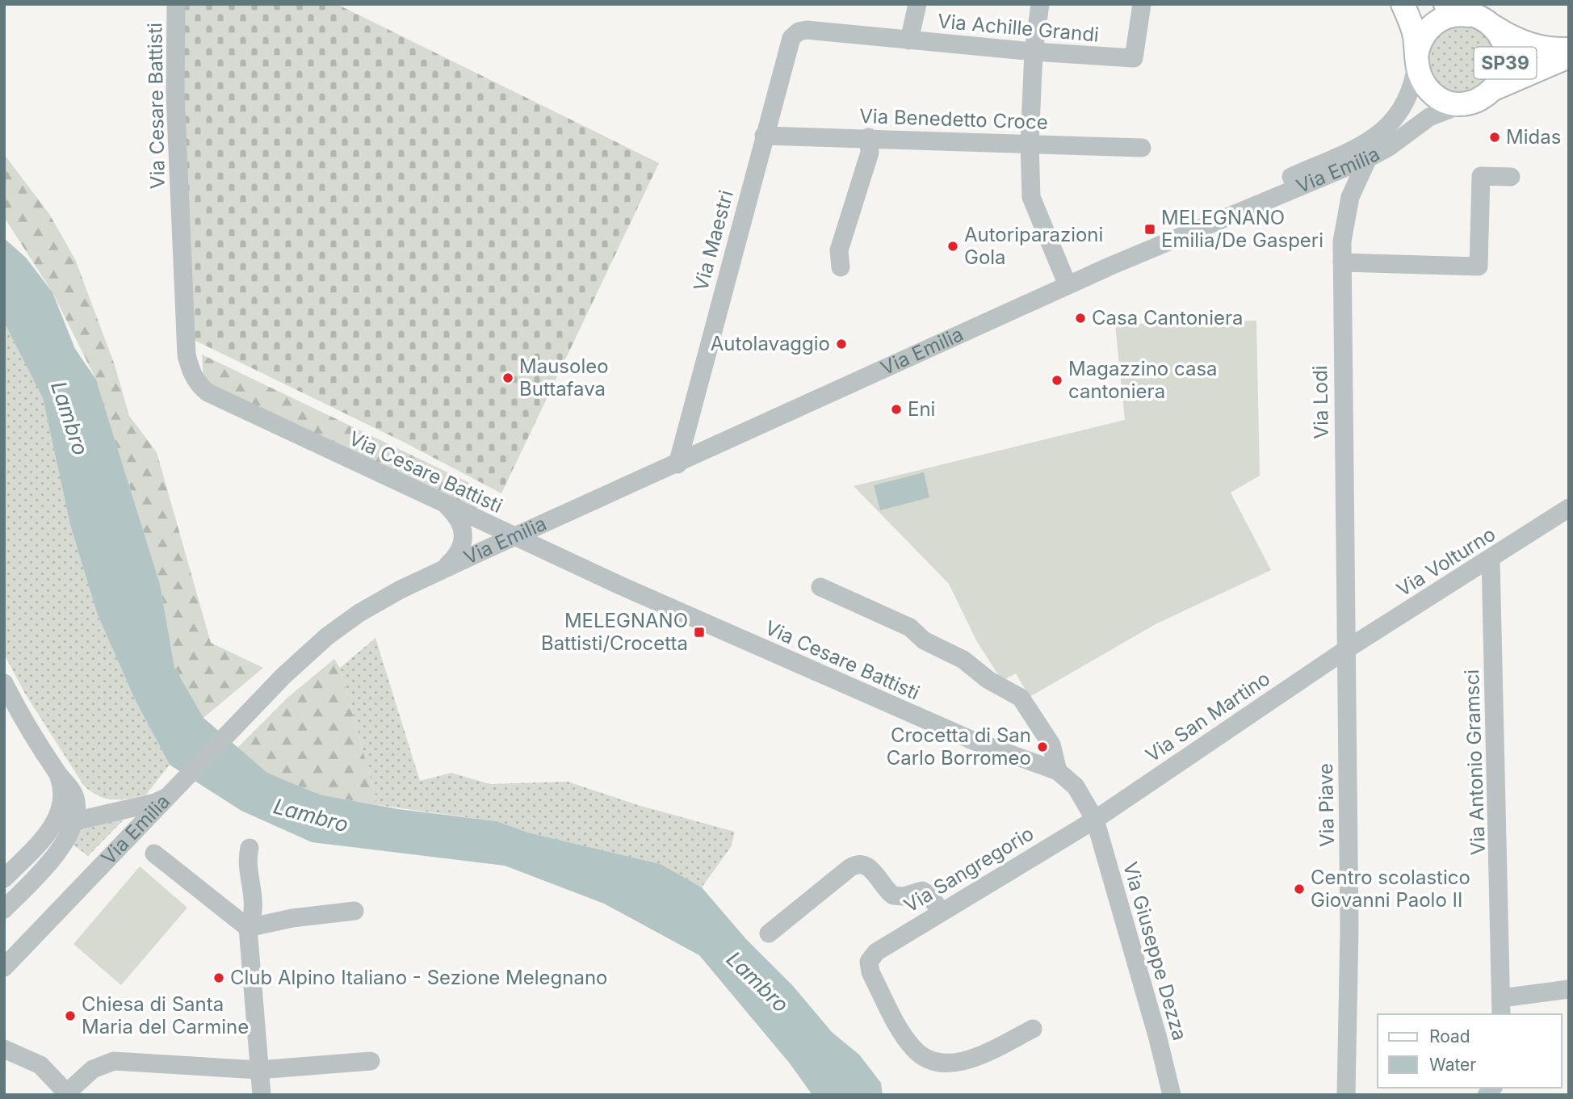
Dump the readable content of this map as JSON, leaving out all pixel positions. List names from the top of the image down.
{
  "streets": {
    "main road": ["SP39"],
    "street": [
      "Via Achille Grandi",
      "Via Cesare Battisti",
      "Via Benedetto Croce",
      "Via Emilia",
      "Via Maestri",
      "Via Lodi",
      "Via Volturno",
      "Via San Martino",
      "Via Antonio Gramsci",
      "Via Piave",
      "Via Sangregorio",
      "Via Giuseppe Dezza"
    ]
  },
  "crossings": [
    ["Via Achille Grandi", "Via Maestri"],
    ["SP39", "Via Emilia"],
    ["Via Cesare Battisti", "Via Emilia"],
    ["Via Cesare Battisti", "Via San Martino"],
    ["Via Cesare Battisti", "Via Sangregorio"],
    ["Via Cesare Battisti", "Via Giuseppe Dezza"],
    ["Via Benedetto Croce", "Via Maestri"],
    ["Via Emilia", "Via Maestri"],
    ["Via Emilia", "Via Lodi"],
    ["Via Lodi", "Via Volturno"],
    ["Via Lodi", "Via San Martino"],
    ["Via Lodi", "Via Piave"],
    ["Via Volturno", "Via San Martino"],
    ["Via Volturno", "Via Antonio Gramsci"],
    ["Via Volturno", "Via Piave"],
    ["Via San Martino", "Via Piave"],
    ["Via San Martino", "Via Sangregorio"],
    ["Via San Martino", "Via Giuseppe Dezza"],
    ["Via Sangregorio", "Via Giuseppe Dezza"]
  ],
  "water": ["Lambro"],
  "places": {
    "other": [
      "Midas",
      "Autoriparazioni Gola",
      "Casa Cantoniera",
      "Autolavaggio",
      "Mausoleo Buttafava",
      "Magazzino casa cantoniera",
      "Eni",
      "Crocetta di San Carlo Borromeo",
      "Centro scolastico Giovanni Paolo II",
      "Club Alpino Italiano - Sezione Melegnano",
      "Chiesa di Santa Maria del Carmine"
    ],
    "transit": ["MELEGNANO Emilia/De Gasperi", "MELEGNANO Battisti/Crocetta"]
  },
  "legend": ["Road", "Water"]
}
